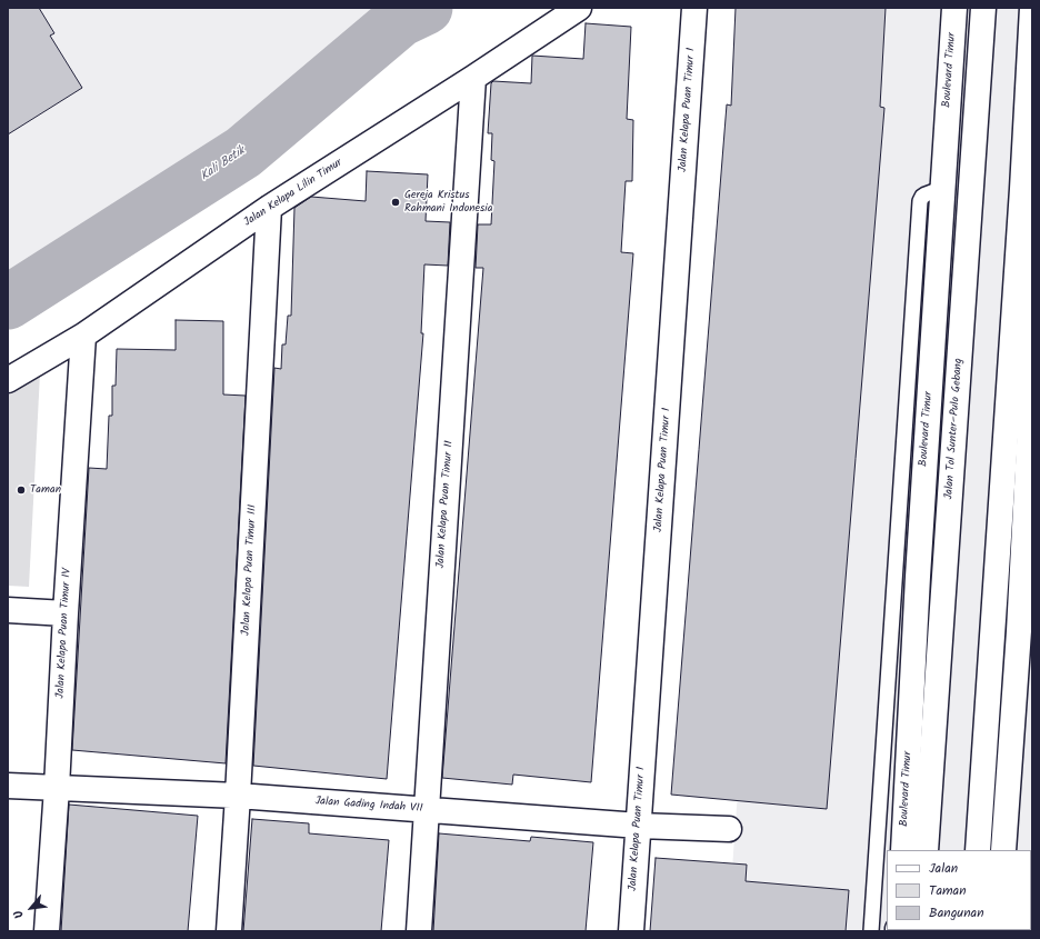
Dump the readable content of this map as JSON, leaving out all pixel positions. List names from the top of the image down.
{
  "streets": {
    "main road": [
      "Boulevard Timur",
      "Jalan Kelapa Puan Timur I",
      "Jalan Kelapa Lilin Timur",
      "Jalan Tol Sunter–Pulo Gebang",
      "Jalan Kelapa Puan Timur II",
      "Jalan Kelapa Puan Timur III",
      "Jalan Kelapa Puan Timur IV",
      "Jalan Gading Indah VII"
    ]
  },
  "crossings": [
    ["Jalan Kelapa Puan Timur I", "Jalan Gading Indah VII"],
    ["Jalan Kelapa Lilin Timur", "Jalan Kelapa Puan Timur II"],
    ["Jalan Kelapa Lilin Timur", "Jalan Kelapa Puan Timur III"],
    ["Jalan Kelapa Lilin Timur", "Jalan Kelapa Puan Timur IV"],
    ["Jalan Kelapa Puan Timur II", "Jalan Gading Indah VII"],
    ["Jalan Kelapa Puan Timur III", "Jalan Gading Indah VII"],
    ["Jalan Kelapa Puan Timur IV", "Jalan Gading Indah VII"]
  ],
  "water": ["Kali Betik"],
  "places": ["Gereja Kristus Rahmani Indonesia", "Taman"],
  "legend": ["Jalan", "Taman", "Bangunan"],
  "north": "bottom left"
}
